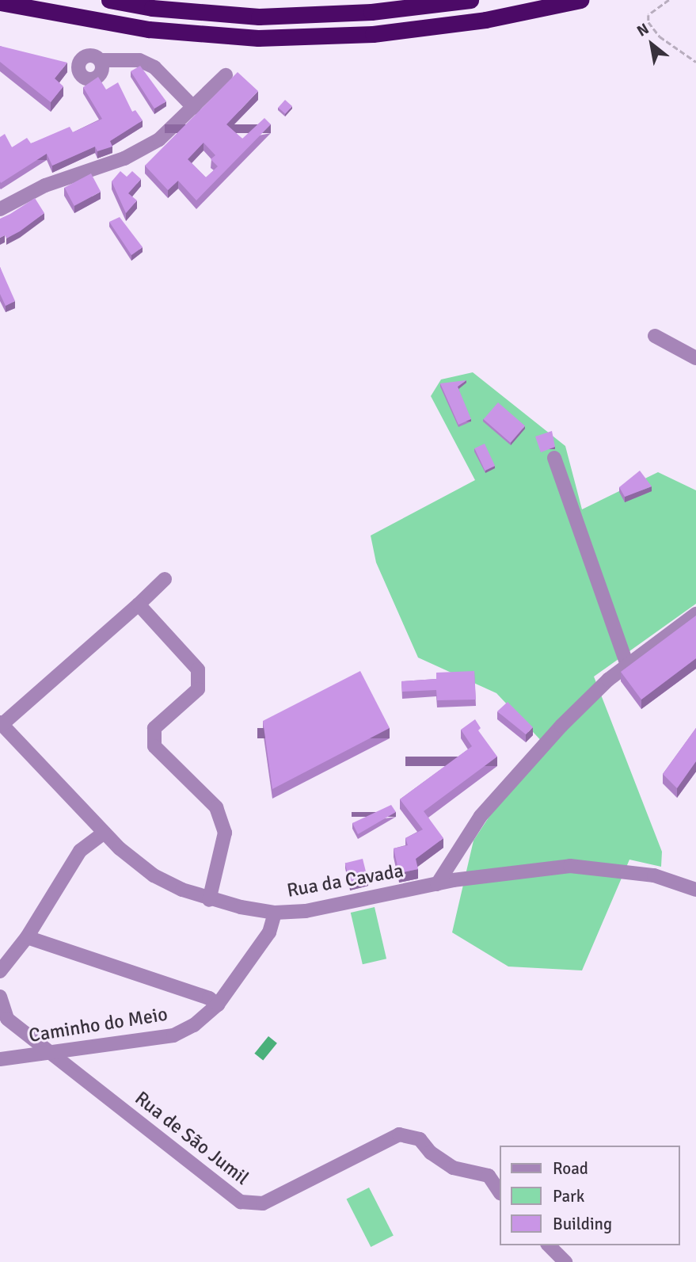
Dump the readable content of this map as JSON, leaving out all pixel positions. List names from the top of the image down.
{
  "streets": {
    "street": ["Rua da Cavada", "Caminho do Meio", "Rua de São Jumil"]
  },
  "crossings": [
    ["Rua da Cavada", "Caminho do Meio"],
    ["Caminho do Meio", "Rua de São Jumil"]
  ],
  "legend": ["Road", "Park", "Building"],
  "north": "top left"
}
